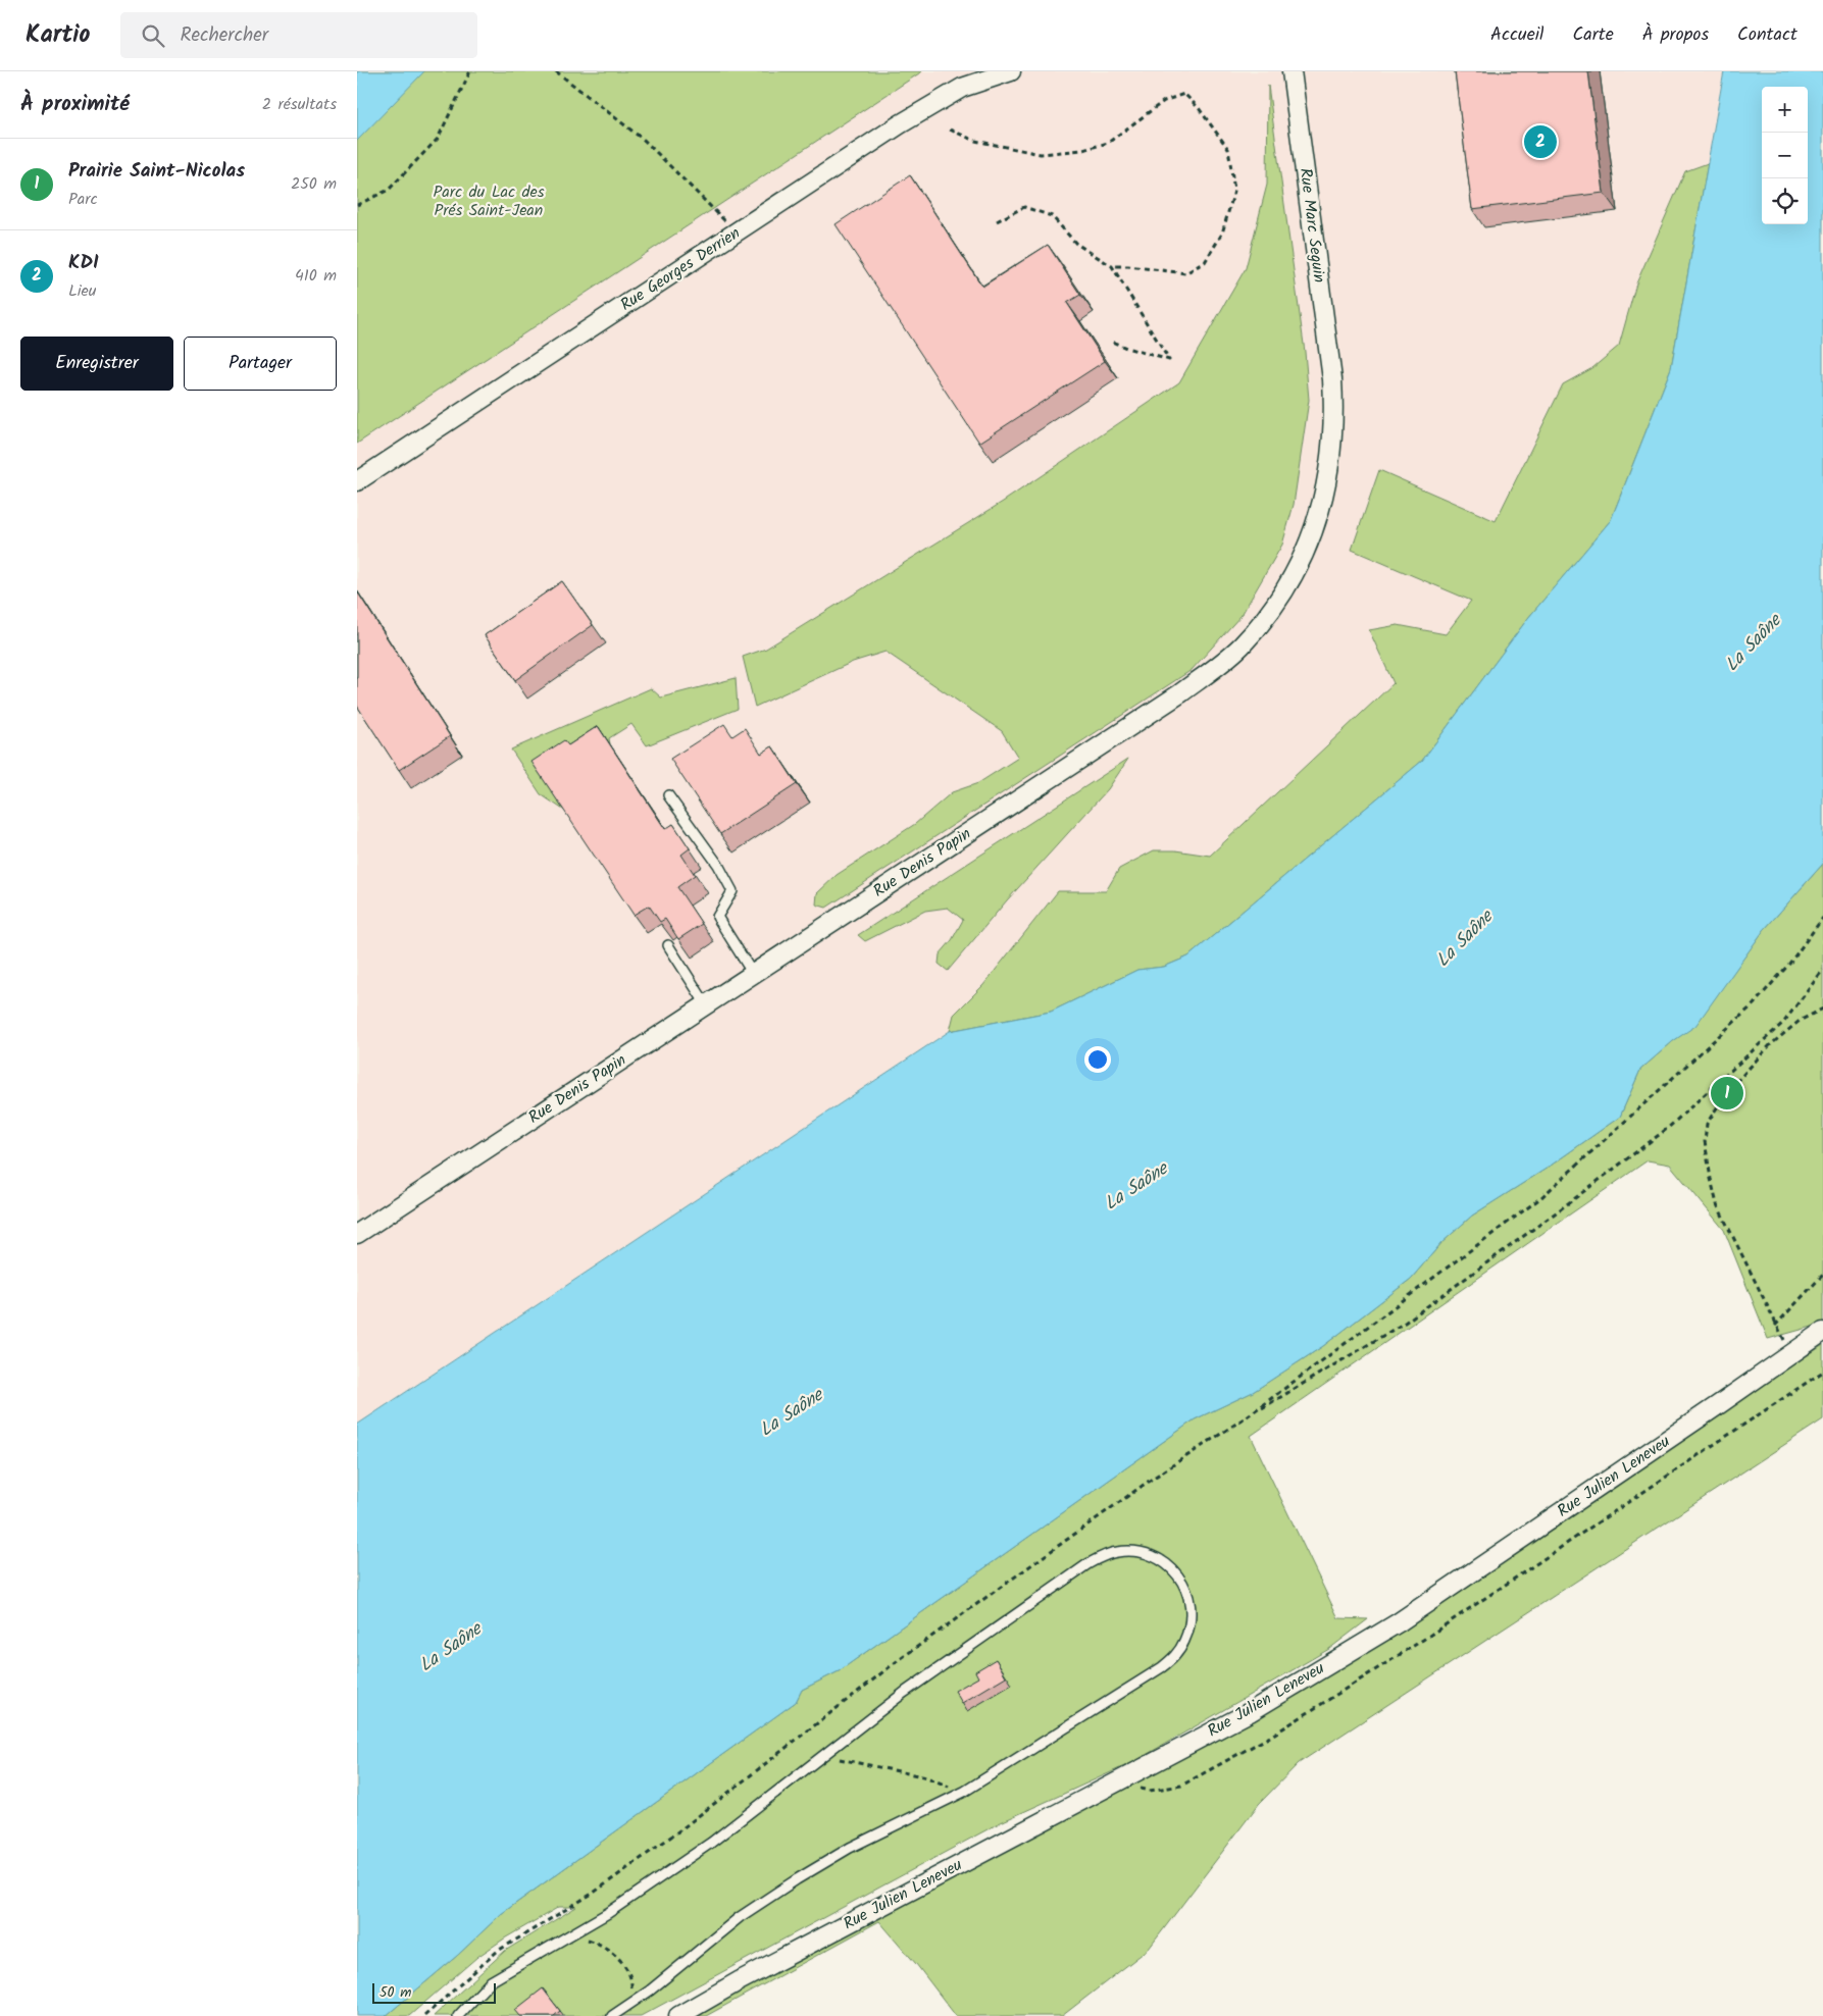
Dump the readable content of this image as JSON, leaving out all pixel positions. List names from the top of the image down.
{
  "streets": {
    "street": [
      "Rue Marc Seguin",
      "Rue Georges Derrien",
      "Rue Denis Papin",
      "Rue Julien Leneveu"
    ]
  },
  "crossings": [
    ["Rue Marc Seguin", "Rue Denis Papin"]
  ],
  "water": ["La Saône"],
  "parks": ["Parc du Lac des Prés Saint-Jean"],
  "scale_bar": "50 m",
  "page": {
    "header": "Kartio",
    "search": "Rechercher",
    "nav": [
      "Accueil",
      "Carte",
      "À propos",
      "Contact"
    ],
    "heading": ["À proximité", "2 résultats"],
    "map_buttons": ["+", "−"],
    "pins": ["2", "1"],
    "list": [
      {
        "mark": "1",
        "name": "Prairie Saint-Nicolas",
        "note": "Parc",
        "value": "250 m"
      },
      {
        "mark": "2",
        "name": "KDI",
        "note": "Lieu",
        "value": "410 m"
      }
    ],
    "buttons": ["Enregistrer", "Partager"],
    "scale": "50 m"
  }
}
